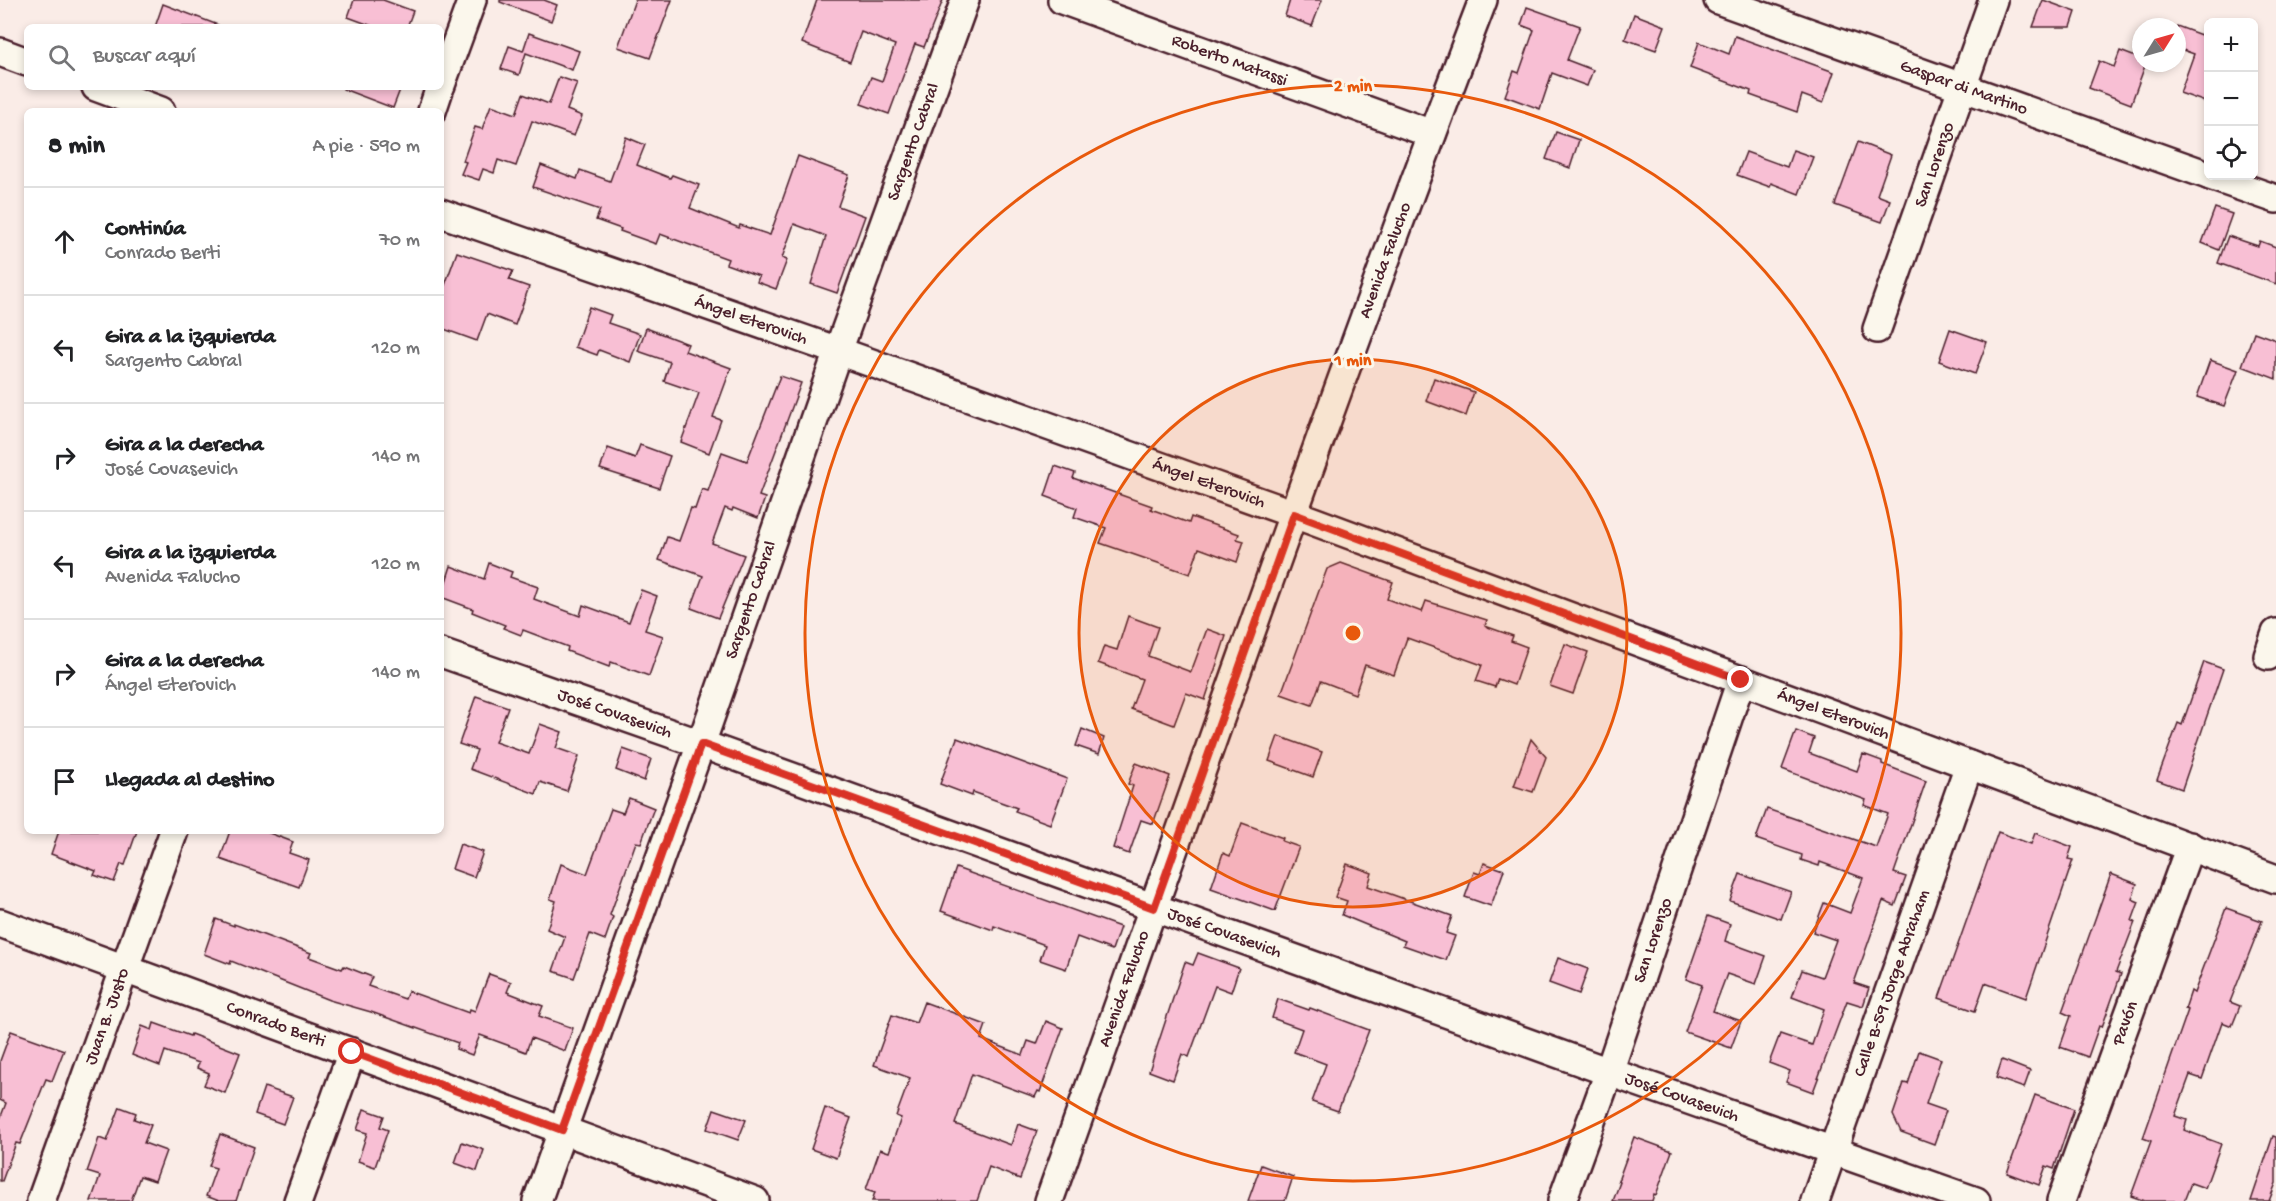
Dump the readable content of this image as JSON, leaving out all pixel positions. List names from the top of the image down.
{
  "streets": {
    "street": [
      "Roberto Matassi",
      "Gaspar di Martino",
      "Sargento Cabral",
      "San Lorenzo",
      "Avenida Falucho",
      "Ángel Eterovich",
      "José Covasevich",
      "Calle B-59 Jorge Abraham",
      "Juan B. Justo",
      "Conrado Berti",
      "Pavón"
    ]
  },
  "crossings": [
    ["Roberto Matassi", "Avenida Falucho"],
    ["Gaspar di Martino", "San Lorenzo"],
    ["Sargento Cabral", "Ángel Eterovich"],
    ["Sargento Cabral", "José Covasevich"],
    ["Sargento Cabral", "Conrado Berti"],
    ["San Lorenzo", "Ángel Eterovich"],
    ["San Lorenzo", "José Covasevich"],
    ["Avenida Falucho", "Ángel Eterovich"],
    ["Avenida Falucho", "José Covasevich"],
    ["Ángel Eterovich", "Calle B-59 Jorge Abraham"],
    ["Ángel Eterovich", "Pavón"],
    ["José Covasevich", "Calle B-59 Jorge Abraham"],
    ["Juan B. Justo", "Conrado Berti"]
  ],
  "north": "top right",
  "page": {
    "map_buttons": ["+", "−"],
    "search": "Buscar aquí",
    "heading": ["8 min", "A pie · 590 m"],
    "list": [
      ["Continúa", "Conrado Berti", "70 m"],
      ["Gira a la izquierda", "Sargento Cabral", "120 m"],
      ["Gira a la derecha", "José Covasevich", "140 m"],
      ["Gira a la izquierda", "Avenida Falucho", "120 m"],
      ["Gira a la derecha", "Ángel Eterovich", "140 m"],
      "Llegada al destino"
    ]
  },
  "rings": ["2 min", "1 min"]
}
